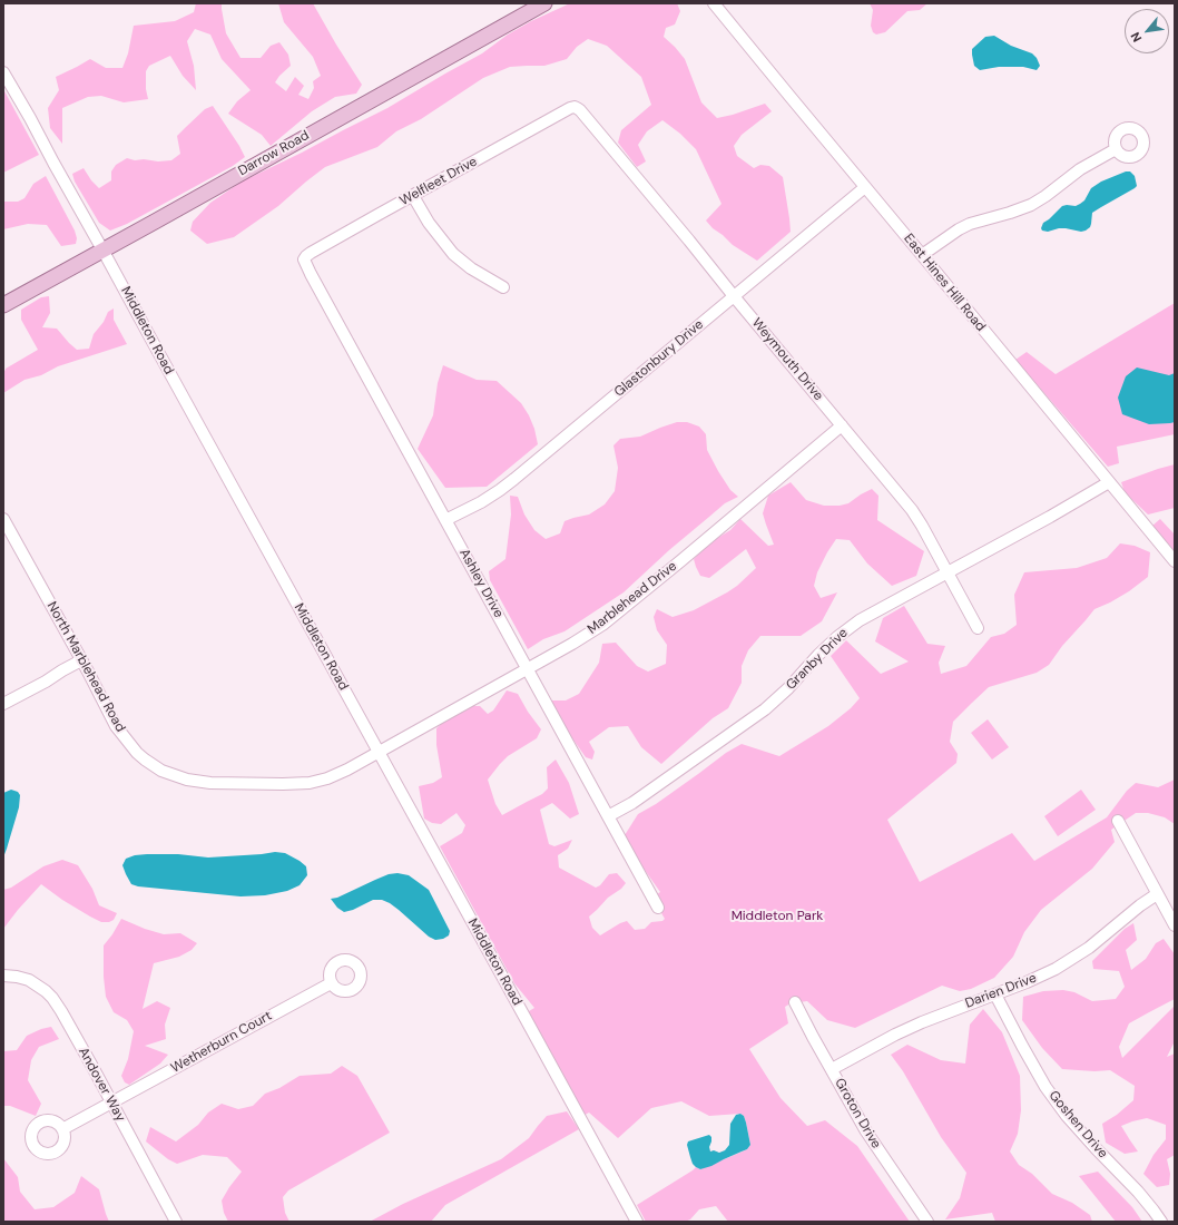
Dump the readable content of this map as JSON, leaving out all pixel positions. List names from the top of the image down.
{
  "streets": {
    "main road": ["Darrow Road"],
    "street": [
      "Welfleet Drive",
      "East Hines Hill Road",
      "Middleton Road",
      "Glastonbury Drive",
      "Weymouth Drive",
      "Ashley Drive",
      "Marblehead Drive",
      "Granby Drive",
      "North Marblehead Road",
      "Darien Drive",
      "Wetherburn Court",
      "Andover Way",
      "Groton Drive",
      "Goshen Drive"
    ]
  },
  "crossings": [
    ["Darrow Road", "Middleton Road"],
    ["Welfleet Drive", "Weymouth Drive"],
    ["Welfleet Drive", "Ashley Drive"],
    ["East Hines Hill Road", "Glastonbury Drive"],
    ["East Hines Hill Road", "Granby Drive"],
    ["Middleton Road", "Marblehead Drive"],
    ["Middleton Road", "North Marblehead Road"],
    ["Glastonbury Drive", "Weymouth Drive"],
    ["Glastonbury Drive", "Ashley Drive"],
    ["Weymouth Drive", "Marblehead Drive"],
    ["Weymouth Drive", "Granby Drive"],
    ["Ashley Drive", "Marblehead Drive"],
    ["Ashley Drive", "Granby Drive"],
    ["Marblehead Drive", "North Marblehead Road"],
    ["Darien Drive", "Groton Drive"],
    ["Darien Drive", "Goshen Drive"],
    ["Wetherburn Court", "Andover Way"]
  ],
  "parks": ["Middleton Park"],
  "north": "bottom left"
}
